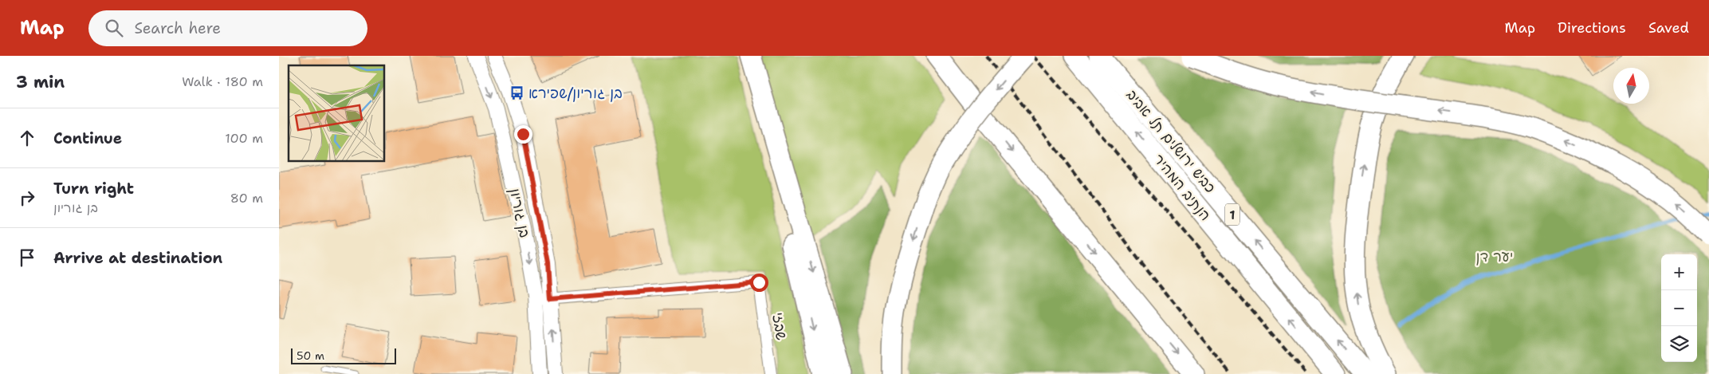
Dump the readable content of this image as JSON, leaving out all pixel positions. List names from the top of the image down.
{
  "streets": {
    "highway": ["כביש ירושלים תל אביב", "הנתיב המהיר", "1"],
    "street": ["בן גוריון", "שבזי"]
  },
  "crossings": [
    ["בן גוריון", "שבזי"]
  ],
  "parks": ["יער דן"],
  "places": {
    "bus stop": ["בן גוריון/שפירא"]
  },
  "scale_bar": "50 m",
  "north": "top",
  "page": {
    "header": "Map",
    "search": "Search here",
    "nav": ["Map", "Directions", "Saved"],
    "heading": ["3 min", "Walk · 180 m"],
    "list": [
      ["Continue", "100 m"],
      ["Turn right", "בן גוריון", "80 m"],
      "Arrive at destination"
    ],
    "map_buttons": ["+", "−"],
    "scale": "50 m"
  }
}
